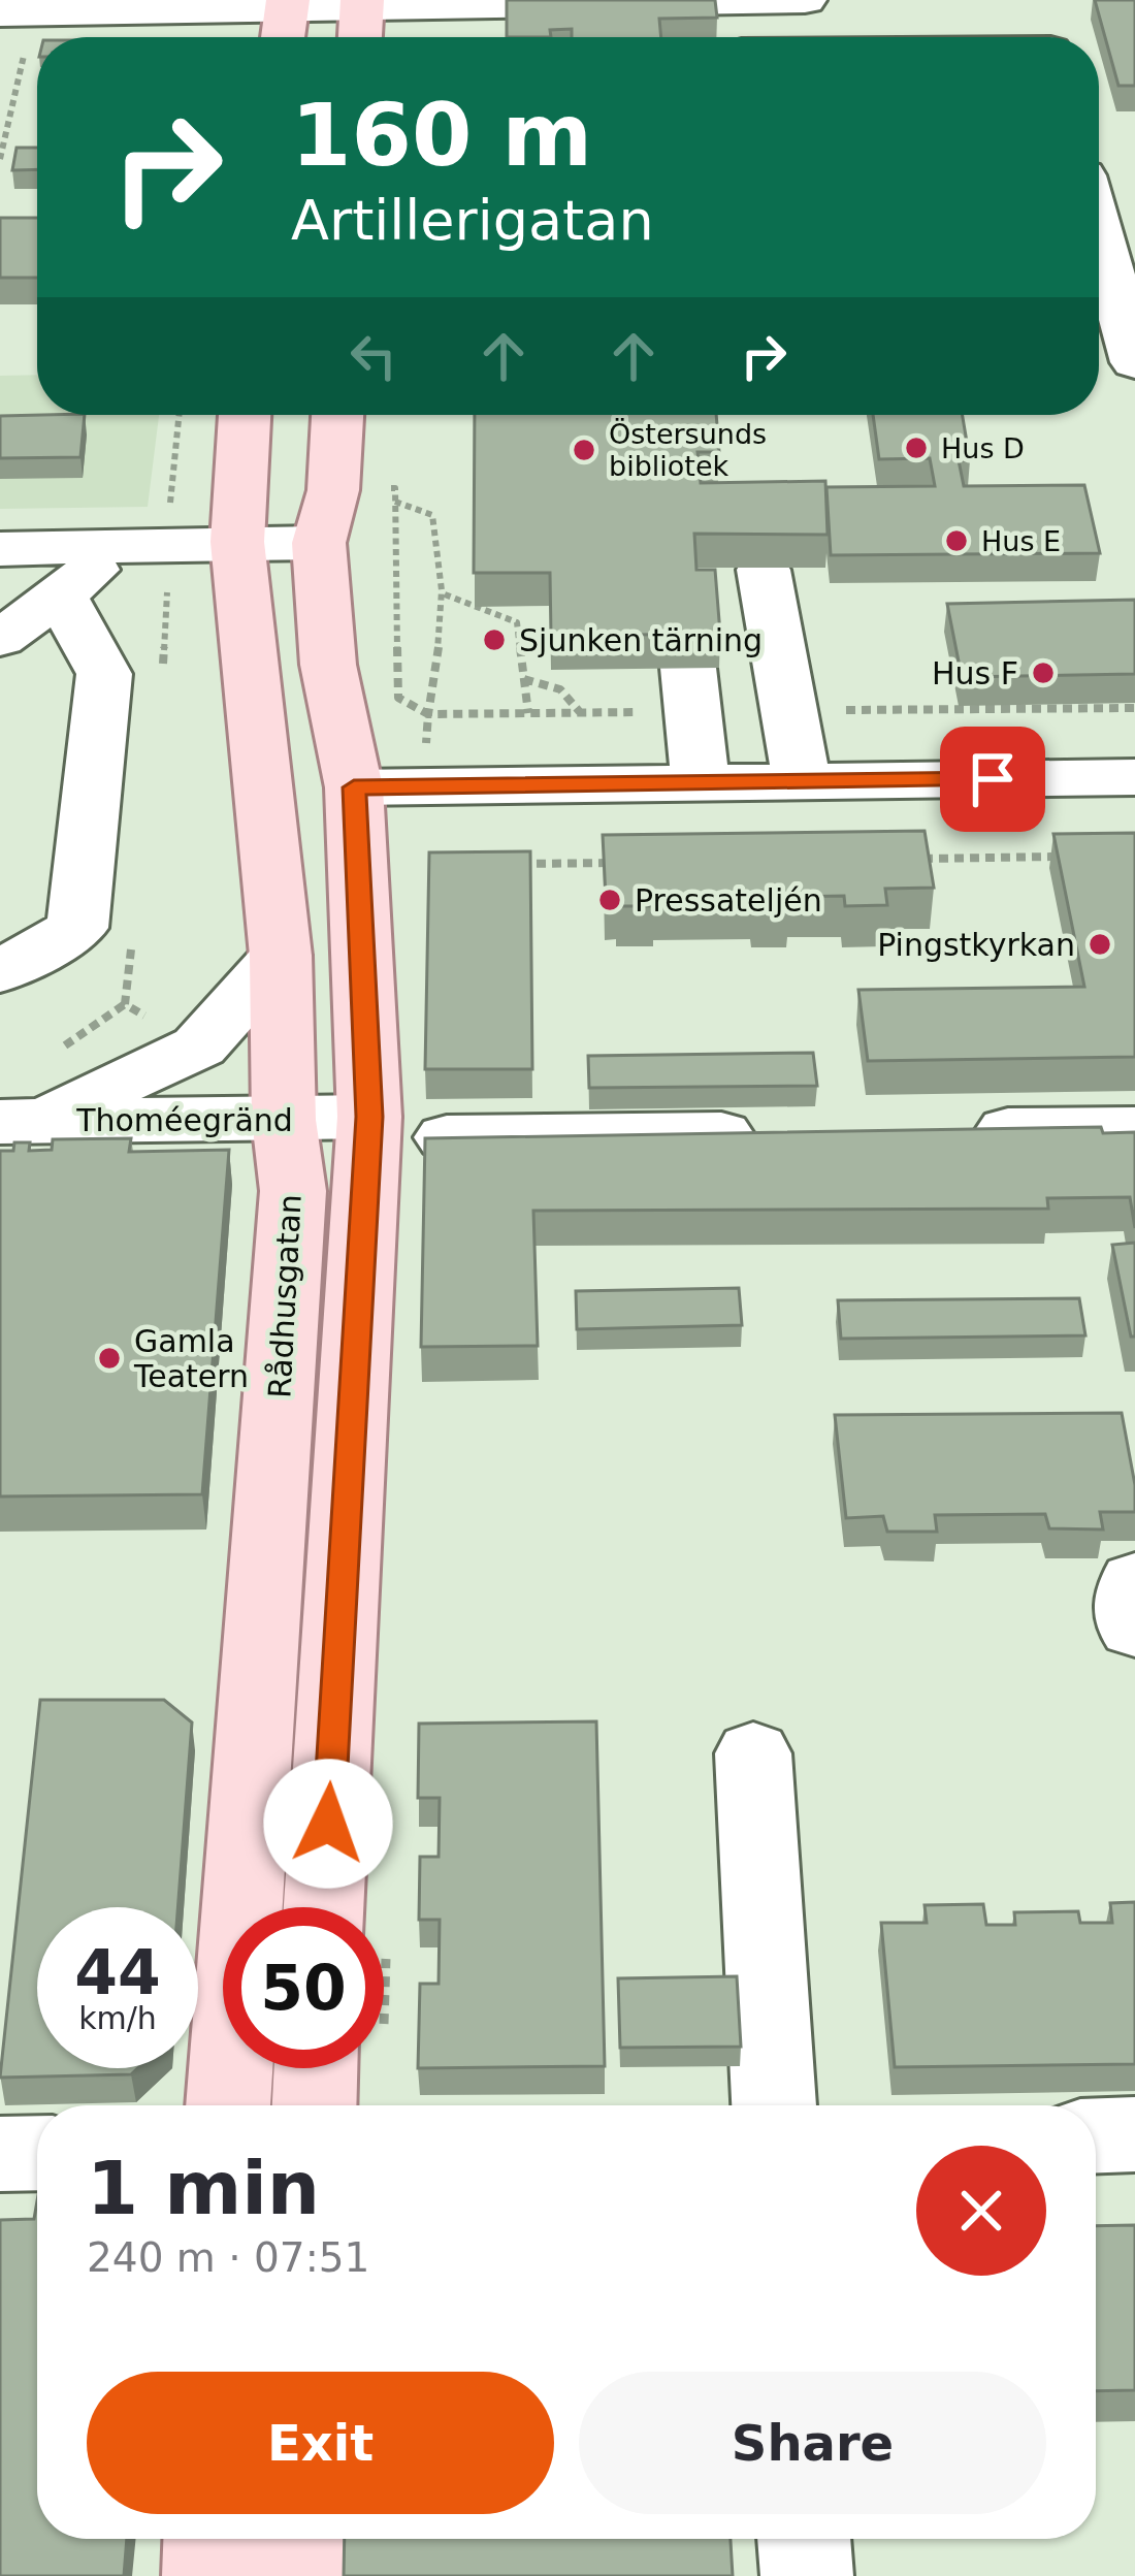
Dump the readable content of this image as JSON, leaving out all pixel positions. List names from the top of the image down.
{
  "streets": {
    "main road": ["Rådhusgatan"],
    "street": ["Thoméegränd"]
  },
  "crossings": [
    ["Thoméegränd", "Rådhusgatan"]
  ],
  "places": [
    "Hus D",
    "Östersunds bibliotek",
    "Hus E",
    "Sjunken tärning",
    "Hus F",
    "Pressateljén",
    "Pingstkyrkan",
    "Gamla Teatern"
  ],
  "page": {
    "turn": ["160 m", "Artillerigatan"],
    "speed": "44 km/h",
    "limit": "50",
    "heading": ["1 min", "240 m · 07:51"],
    "buttons": ["Exit", "Share"]
  }
}
